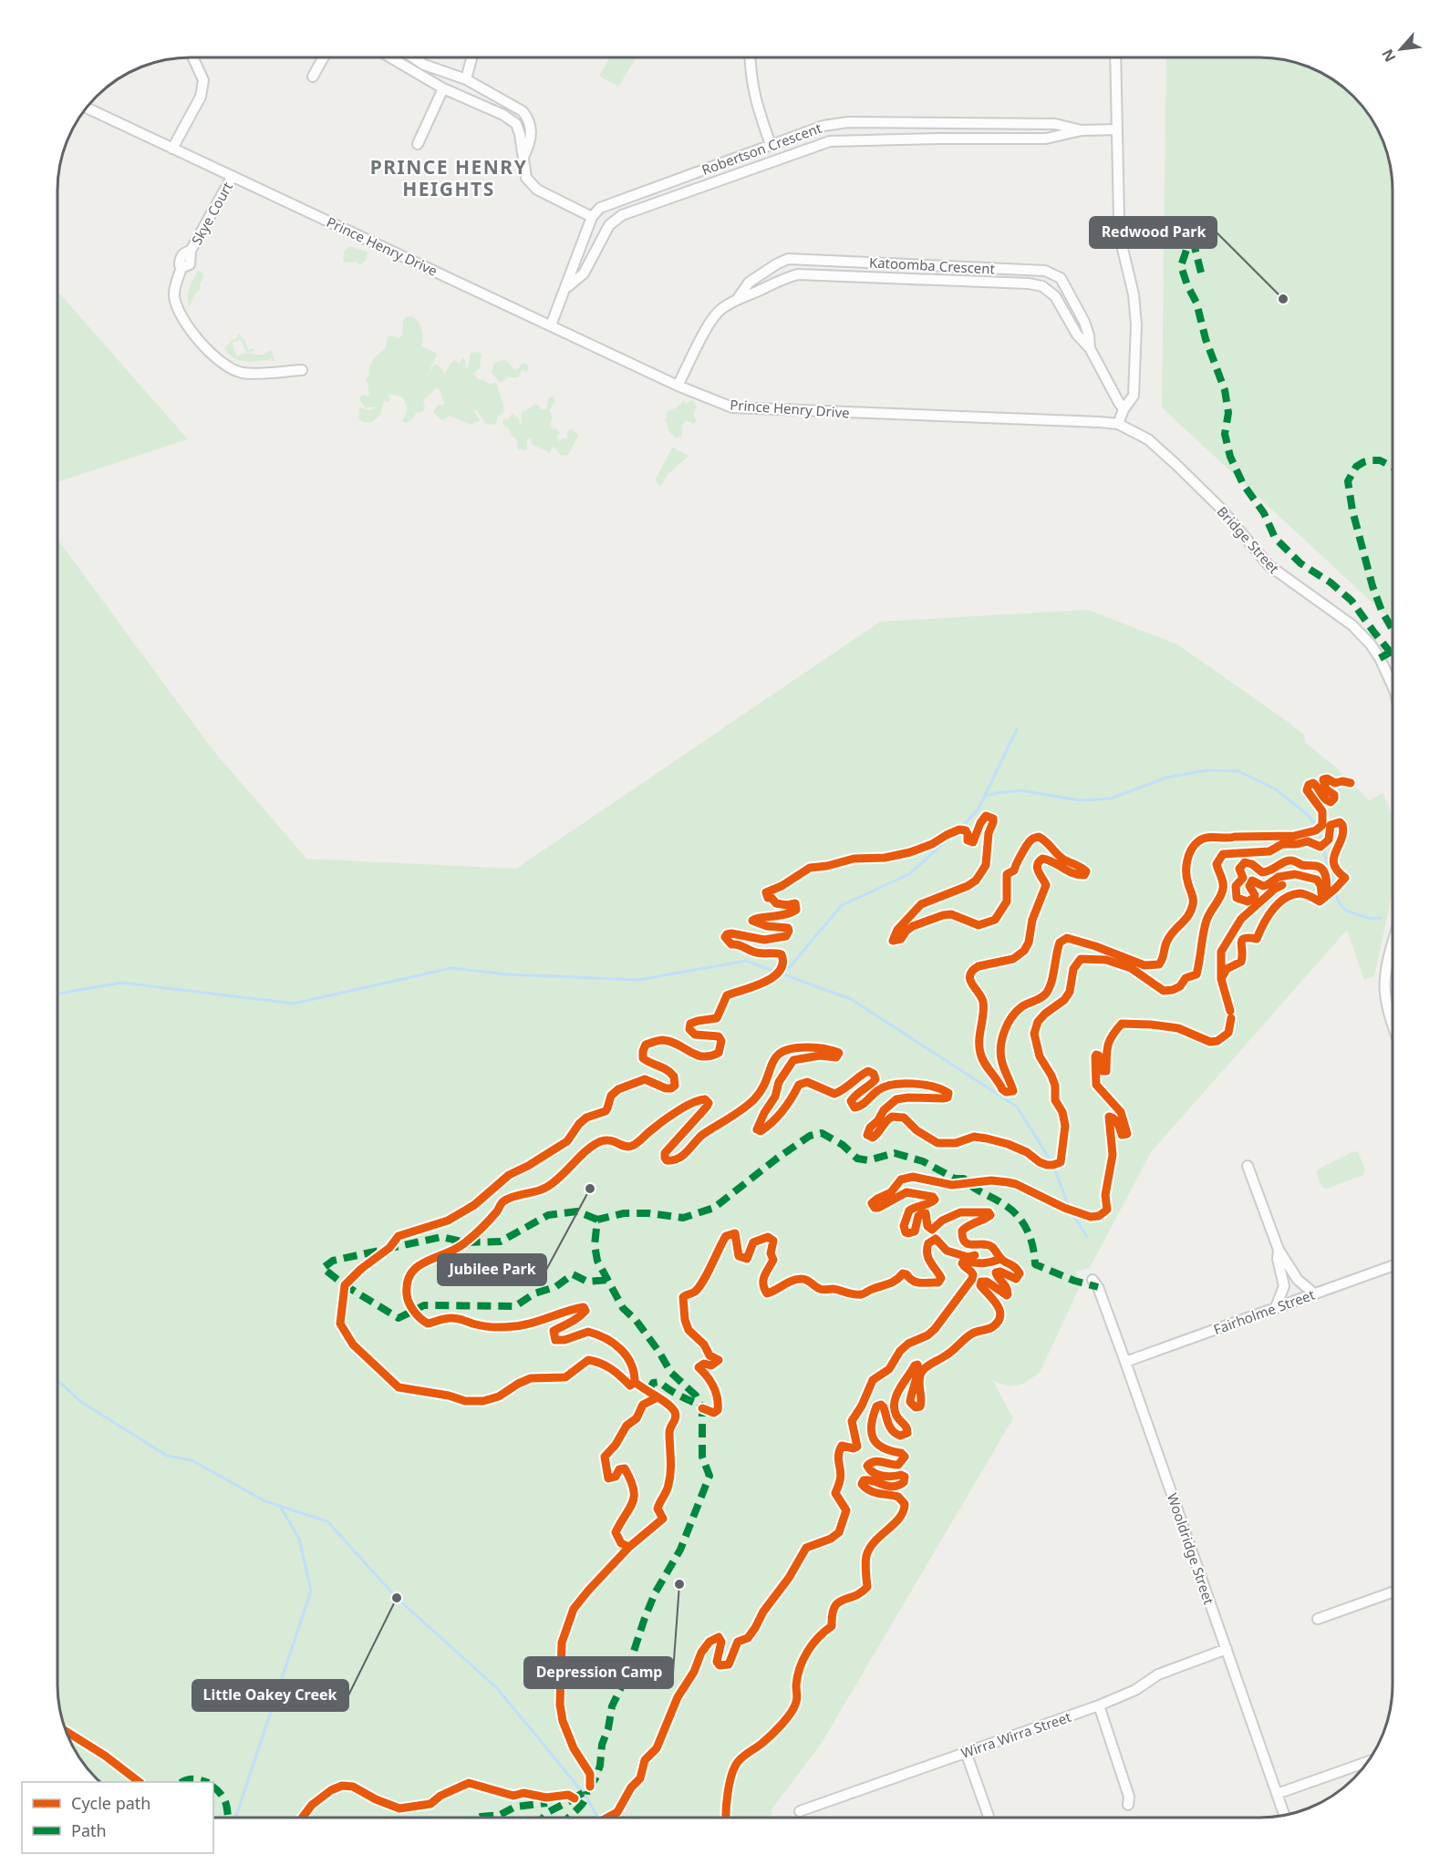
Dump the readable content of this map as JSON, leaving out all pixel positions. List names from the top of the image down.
{
  "streets": {
    "street": [
      "Robertson Crescent",
      "Skye Court",
      "Prince Henry Drive",
      "Katoomba Crescent",
      "Bridge Street",
      "Fairholme Street",
      "Wooldridge Street",
      "Wirra Wirra Street"
    ]
  },
  "crossings": [
    ["Robertson Crescent", "Prince Henry Drive"],
    ["Skye Court", "Prince Henry Drive"],
    ["Prince Henry Drive", "Katoomba Crescent"],
    ["Prince Henry Drive", "Bridge Street"],
    ["Fairholme Street", "Wooldridge Street"],
    ["Wooldridge Street", "Wirra Wirra Street"]
  ],
  "districts": ["PRINCE HENRY HEIGHTS"],
  "places": [
    "Redwood Park",
    "Jubilee Park",
    "Depression Camp",
    "Little Oakey Creek"
  ],
  "legend": ["Cycle path", "Path"],
  "north": "bottom left"
}
